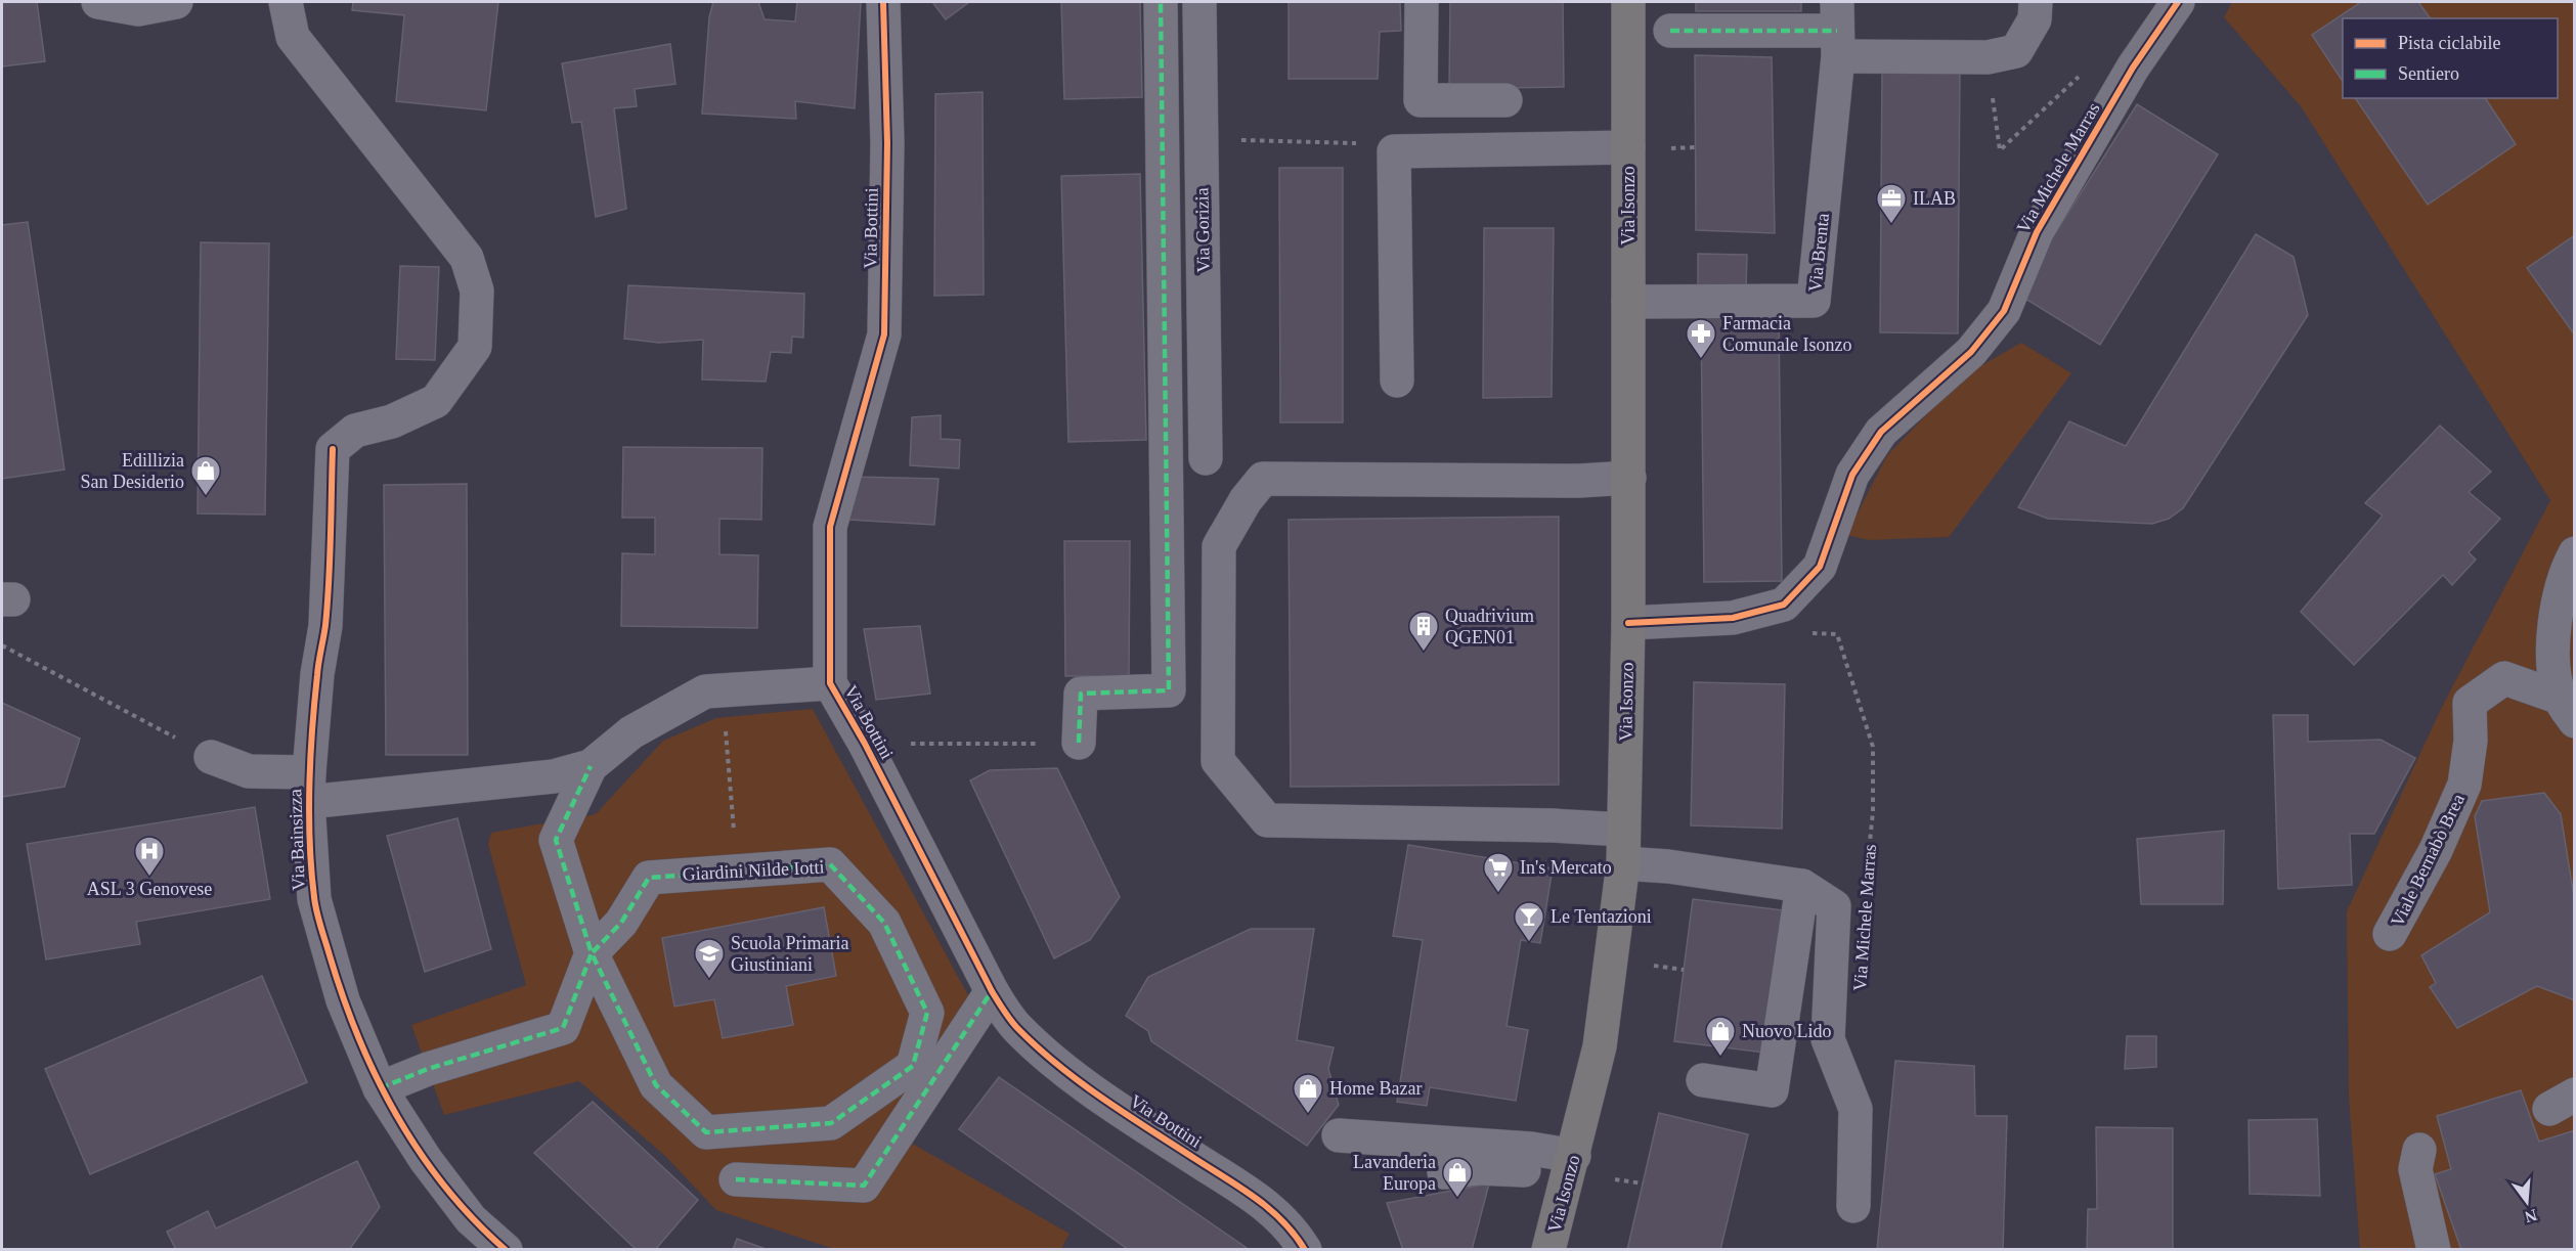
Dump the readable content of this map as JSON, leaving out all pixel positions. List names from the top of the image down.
{
  "streets": {
    "main road": ["Via Isonzo"],
    "street": [
      "Via Michele Marras",
      "Via Bottini",
      "Via Gorizia",
      "Via Brenta",
      "Via Bainsizza",
      "Viale Bernabò Brea",
      "Giardini Nilde Iotti"
    ]
  },
  "crossings": [
    ["Via Michele Marras", "Via Isonzo"],
    ["Via Isonzo", "Via Brenta"],
    ["Via Bottini", "Via Bainsizza"],
    ["Via Bottini", "Giardini Nilde Iotti"],
    ["Via Bainsizza", "Giardini Nilde Iotti"]
  ],
  "places": {
    "office": ["ILAB"],
    "pharmacy": ["Farmacia Comunale Isonzo"],
    "shop": [
      "Edillizia San Desiderio",
      "Nuovo Lido",
      "Home Bazar",
      "Lavanderia Europa"
    ],
    "building": ["Quadrivium QGEN01"],
    "hospital": ["ASL 3 Genovese"],
    "supermarket": ["In's Mercato"],
    "bar": ["Le Tentazioni"],
    "school or university": ["Scuola Primaria Giustiniani"]
  },
  "legend": ["Pista ciclabile", "Sentiero"],
  "north": "bottom"
}
